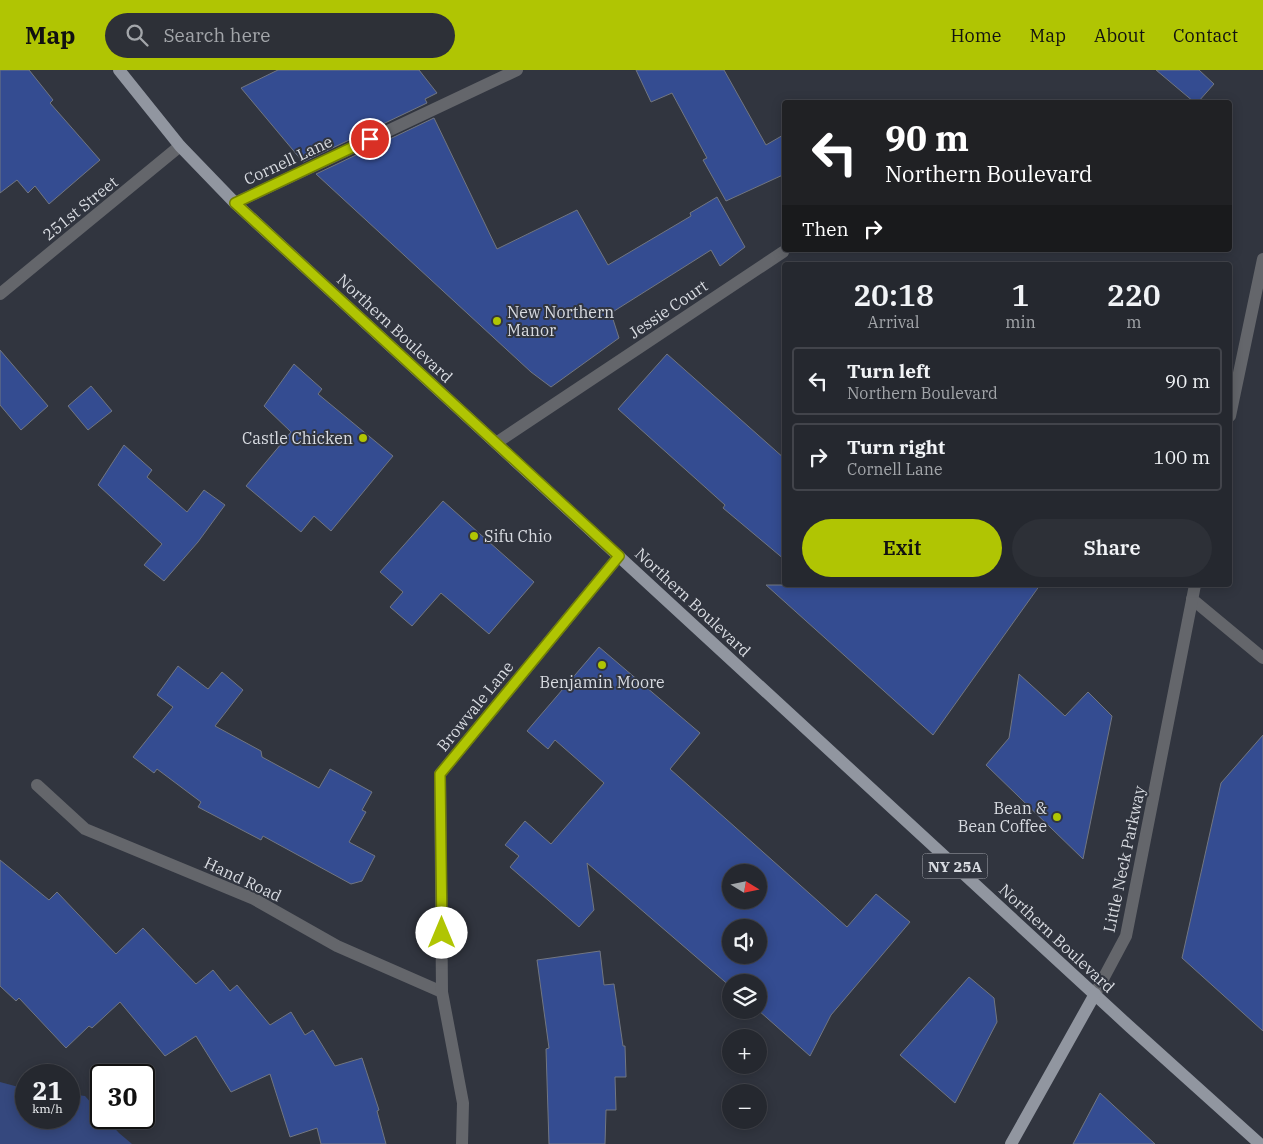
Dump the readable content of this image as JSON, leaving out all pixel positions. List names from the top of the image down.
{
  "streets": {
    "main road": ["Northern Boulevard", "Little Neck Parkway", "NY 25A"],
    "street": [
      "Cornell Lane",
      "251st Street",
      "Jessie Court",
      "Browvale Lane",
      "Hand Road"
    ]
  },
  "crossings": [
    ["Cornell Lane", "Northern Boulevard"],
    ["251st Street", "Northern Boulevard"],
    ["Jessie Court", "Northern Boulevard"],
    ["Northern Boulevard", "Browvale Lane"],
    ["Northern Boulevard", "Little Neck Parkway"],
    ["Browvale Lane", "Hand Road"]
  ],
  "places": [
    "New Northern Manor",
    "Castle Chicken",
    "Sifu Chio",
    "Benjamin Moore",
    "Bean & Bean Coffee"
  ],
  "north": "right",
  "page": {
    "header": "Map",
    "search": "Search here",
    "nav": [
      "Home",
      "Map",
      "About",
      "Contact"
    ],
    "turn": ["90 m", "Northern Boulevard"],
    "then": "Then",
    "eta": [
      "20:18",
      "Arrival",
      "1",
      "min",
      "220",
      "m"
    ],
    "list": [
      {
        "name": "Turn left",
        "note": "Northern Boulevard",
        "value": "90 m"
      },
      {
        "name": "Turn right",
        "note": "Cornell Lane",
        "value": "100 m"
      }
    ],
    "buttons": ["Exit", "Share"],
    "map_buttons": ["+", "−"],
    "speed": "21 km/h",
    "limit": "30"
  }
}
